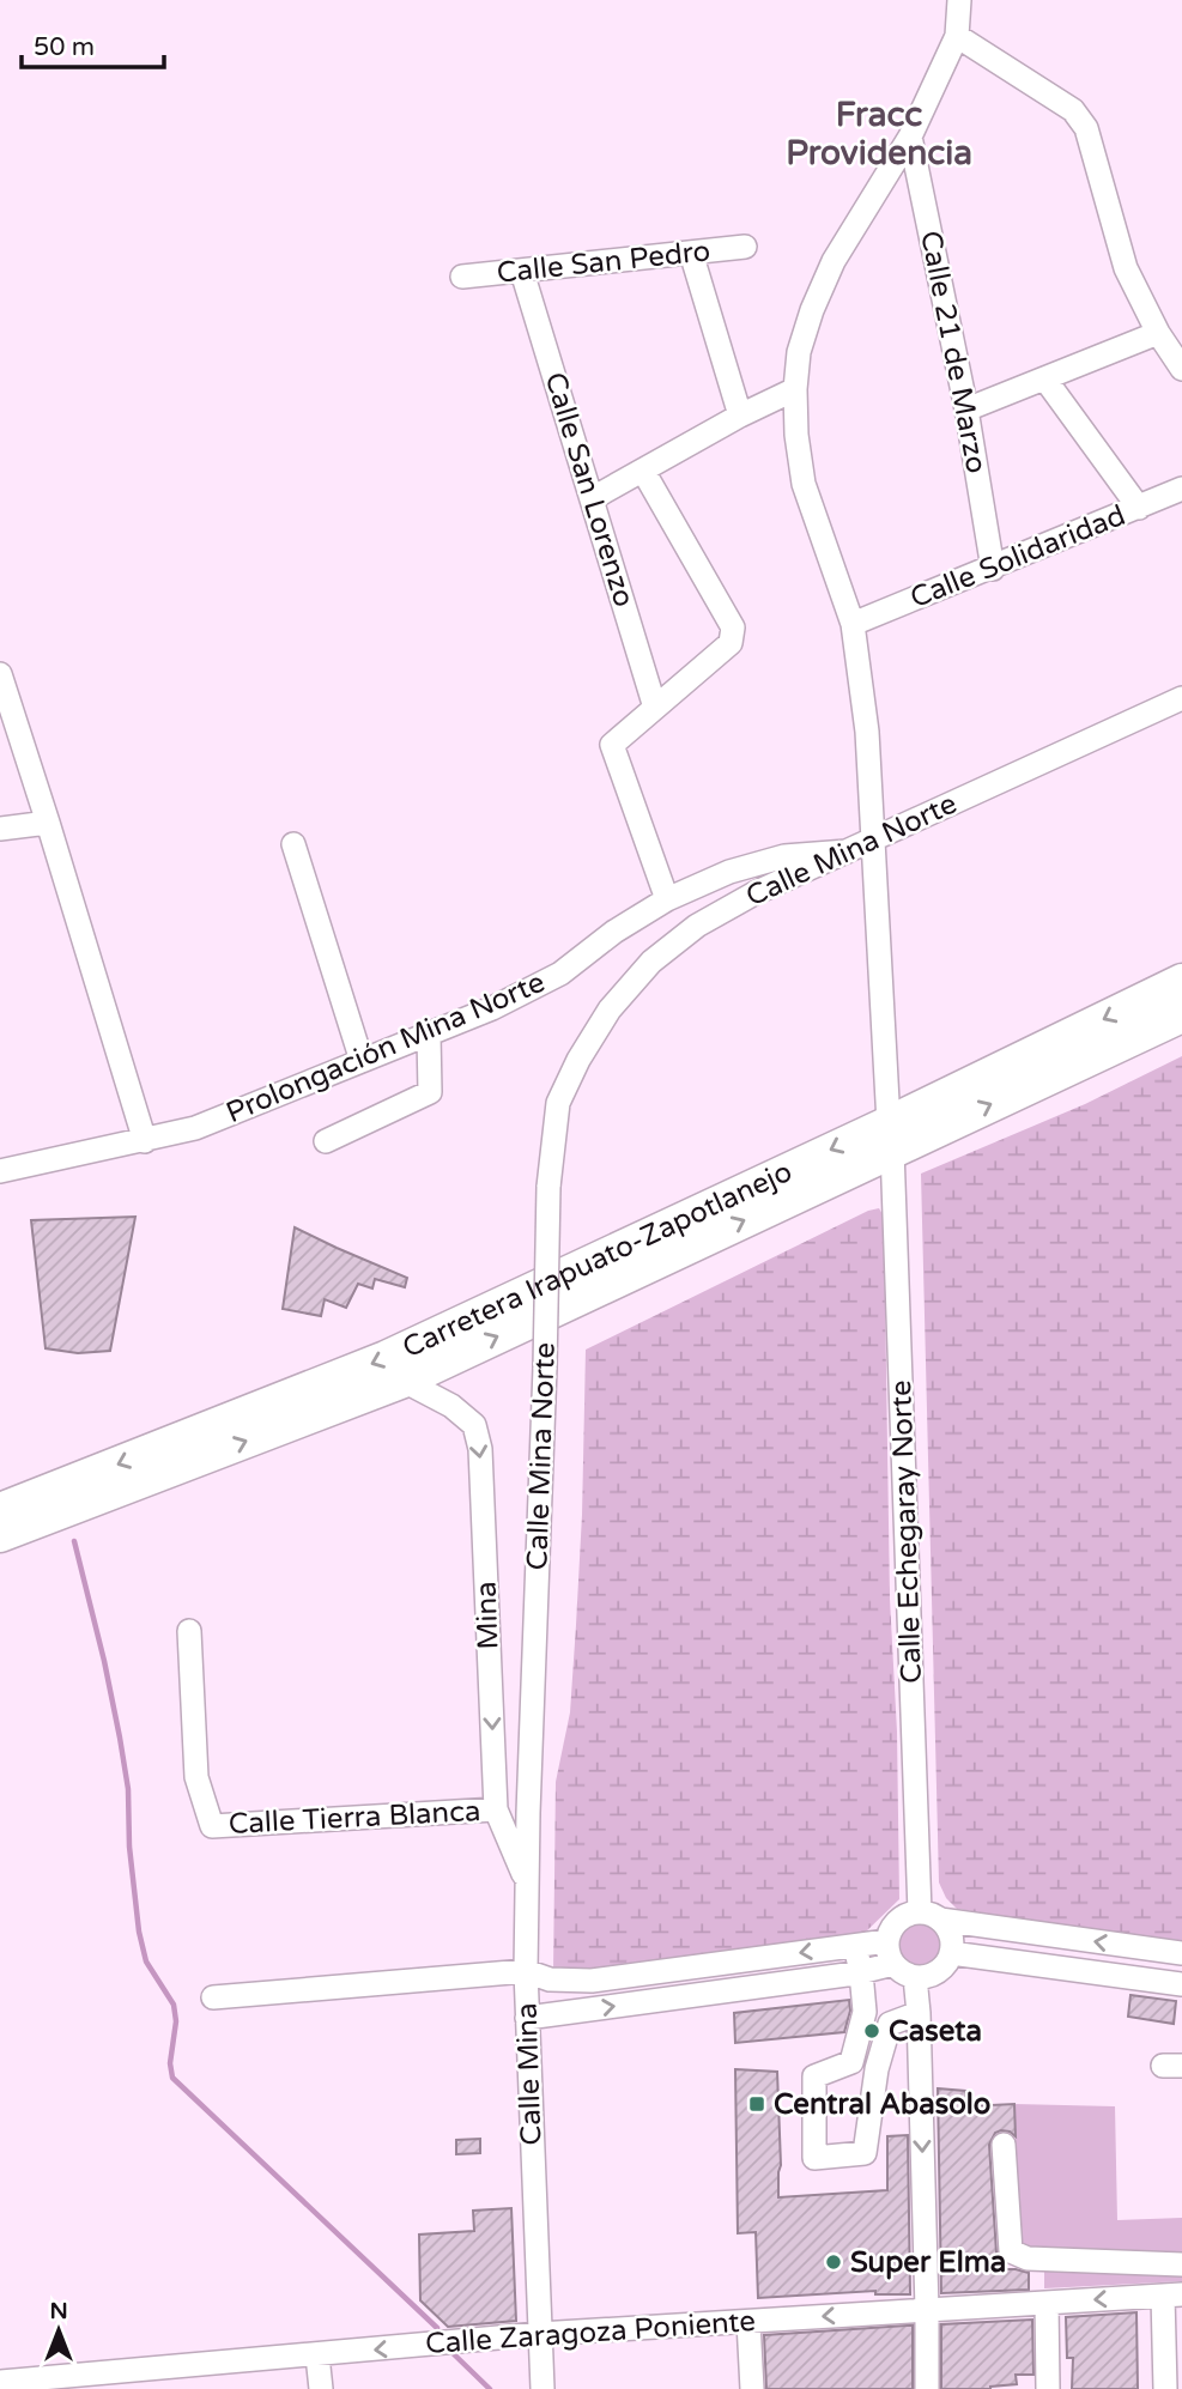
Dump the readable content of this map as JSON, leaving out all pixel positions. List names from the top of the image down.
{
  "streets": {
    "highway": ["Carretera Irapuato-Zapotlanejo"],
    "street": [
      "Calle San Pedro",
      "Calle 21 de Marzo",
      "Calle San Lorenzo",
      "Calle Solidaridad",
      "Calle Mina Norte",
      "Prolongación Mina Norte",
      "Calle Echegaray Norte",
      "Mina",
      "Calle Tierra Blanca",
      "Calle Mina",
      "Calle Zaragoza Poniente"
    ]
  },
  "crossings": [
    ["Calle San Pedro", "Calle San Lorenzo"],
    ["Calle 21 de Marzo", "Calle Solidaridad"],
    ["Calle 21 de Marzo", "Calle Echegaray Norte"],
    ["Calle Solidaridad", "Calle Echegaray Norte"],
    ["Calle Mina Norte", "Prolongación Mina Norte"],
    ["Calle Mina Norte", "Calle Echegaray Norte"],
    ["Calle Mina Norte", "Mina"],
    ["Calle Mina Norte", "Calle Mina"],
    ["Carretera Irapuato-Zapotlanejo", "Calle Echegaray Norte"],
    ["Mina", "Calle Tierra Blanca"],
    ["Calle Mina", "Calle Zaragoza Poniente"]
  ],
  "one_way": ["Mina", "Calle Zaragoza Poniente"],
  "districts": ["Fracc Providencia"],
  "places": {
    "other": ["Caseta", "Super Elma"],
    "transit": ["Central Abasolo"]
  },
  "scale_bar": "50 m",
  "north": "top"
}
